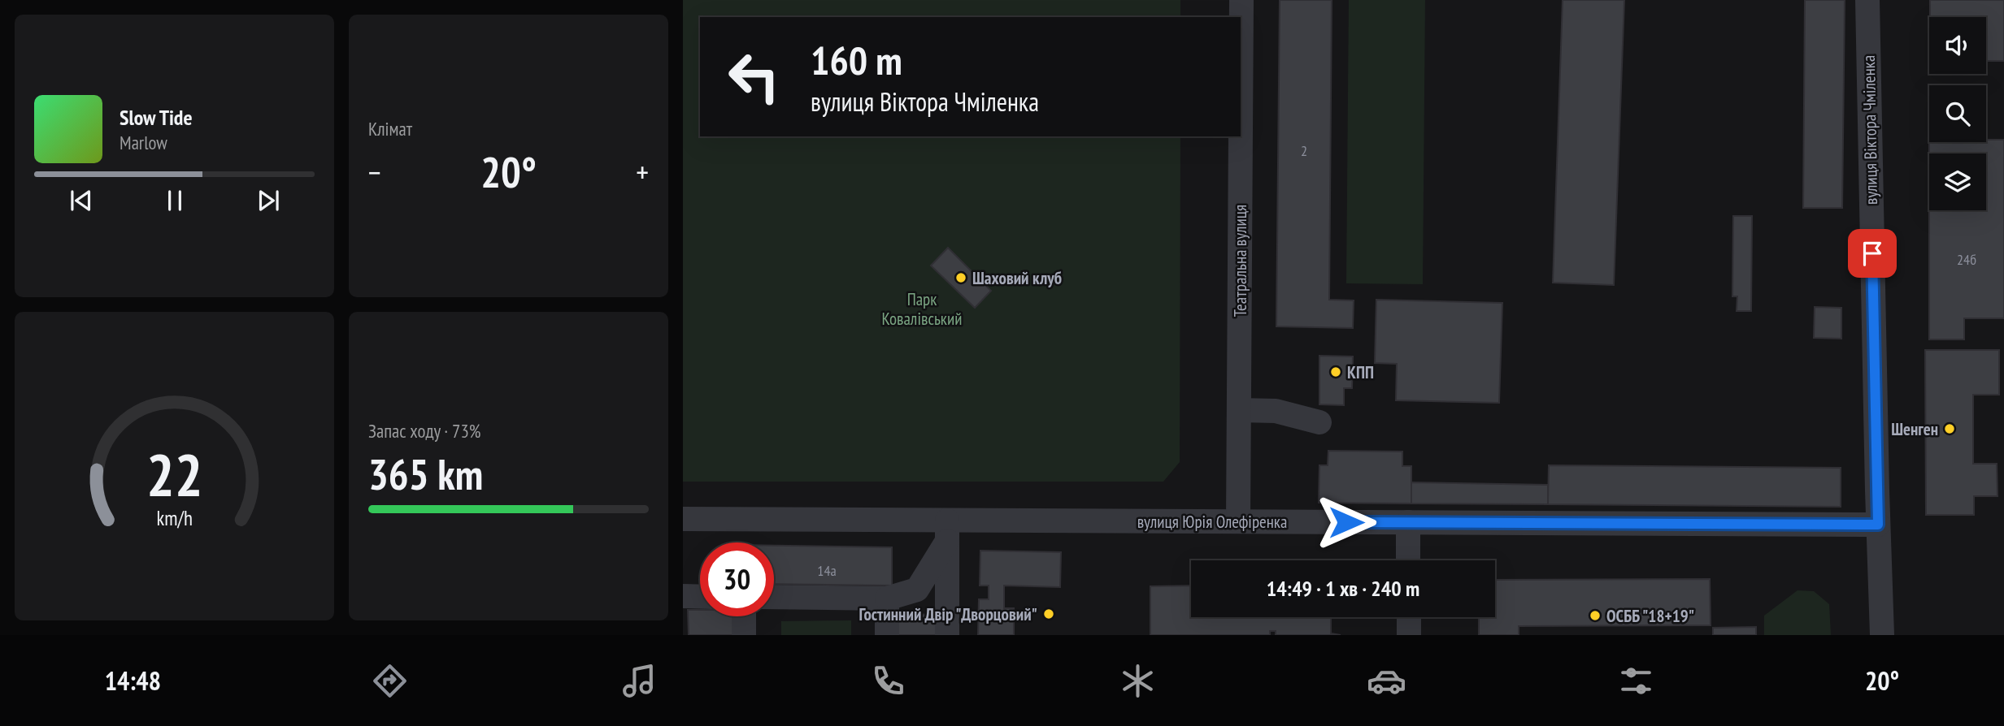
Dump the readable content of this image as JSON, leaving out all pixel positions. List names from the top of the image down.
{
  "streets": {
    "street": ["вулиця Віктора Чміленка", "Театральна вулиця", "вулиця Юрія Олефіренка"]
  },
  "crossings": [
    ["вулиця Віктора Чміленка", "вулиця Юрія Олефіренка"],
    ["Театральна вулиця", "вулиця Юрія Олефіренка"]
  ],
  "parks": ["Парк Ковалівський"],
  "places": [
    "Шаховий клуб",
    "КПП",
    "Шенген",
    "Гостинний Двір \"Дворцовий\"",
    "ОСББ \"18+19\""
  ],
  "house_numbers": ["2", "24б", "14а"],
  "page": {
    "tile": [
      "Клімат",
      ["Запас ходу · 73%", "365 km"]
    ],
    "turn": ["160 m", "вулиця Віктора Чміленка"],
    "song": ["Slow Tide", "Marlow"],
    "heat": ["−", "20°", "+"],
    "limit": "30",
    "trip": "14:49 · 1 хв · 240 m",
    "tabs": ["14:48", "20°"],
    "gauge": ["22", "km/h"]
  }
}
